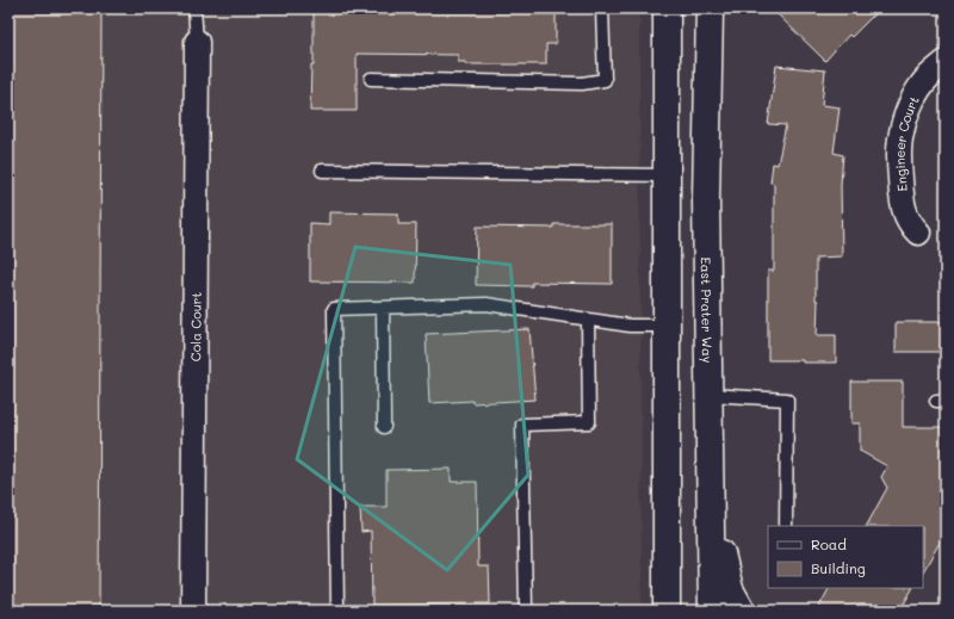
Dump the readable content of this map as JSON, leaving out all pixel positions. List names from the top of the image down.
{
  "streets": {
    "main road": ["East Prater Way"],
    "street": ["Engineer Court", "Cola Court"]
  },
  "legend": ["Road", "Building"]
}
